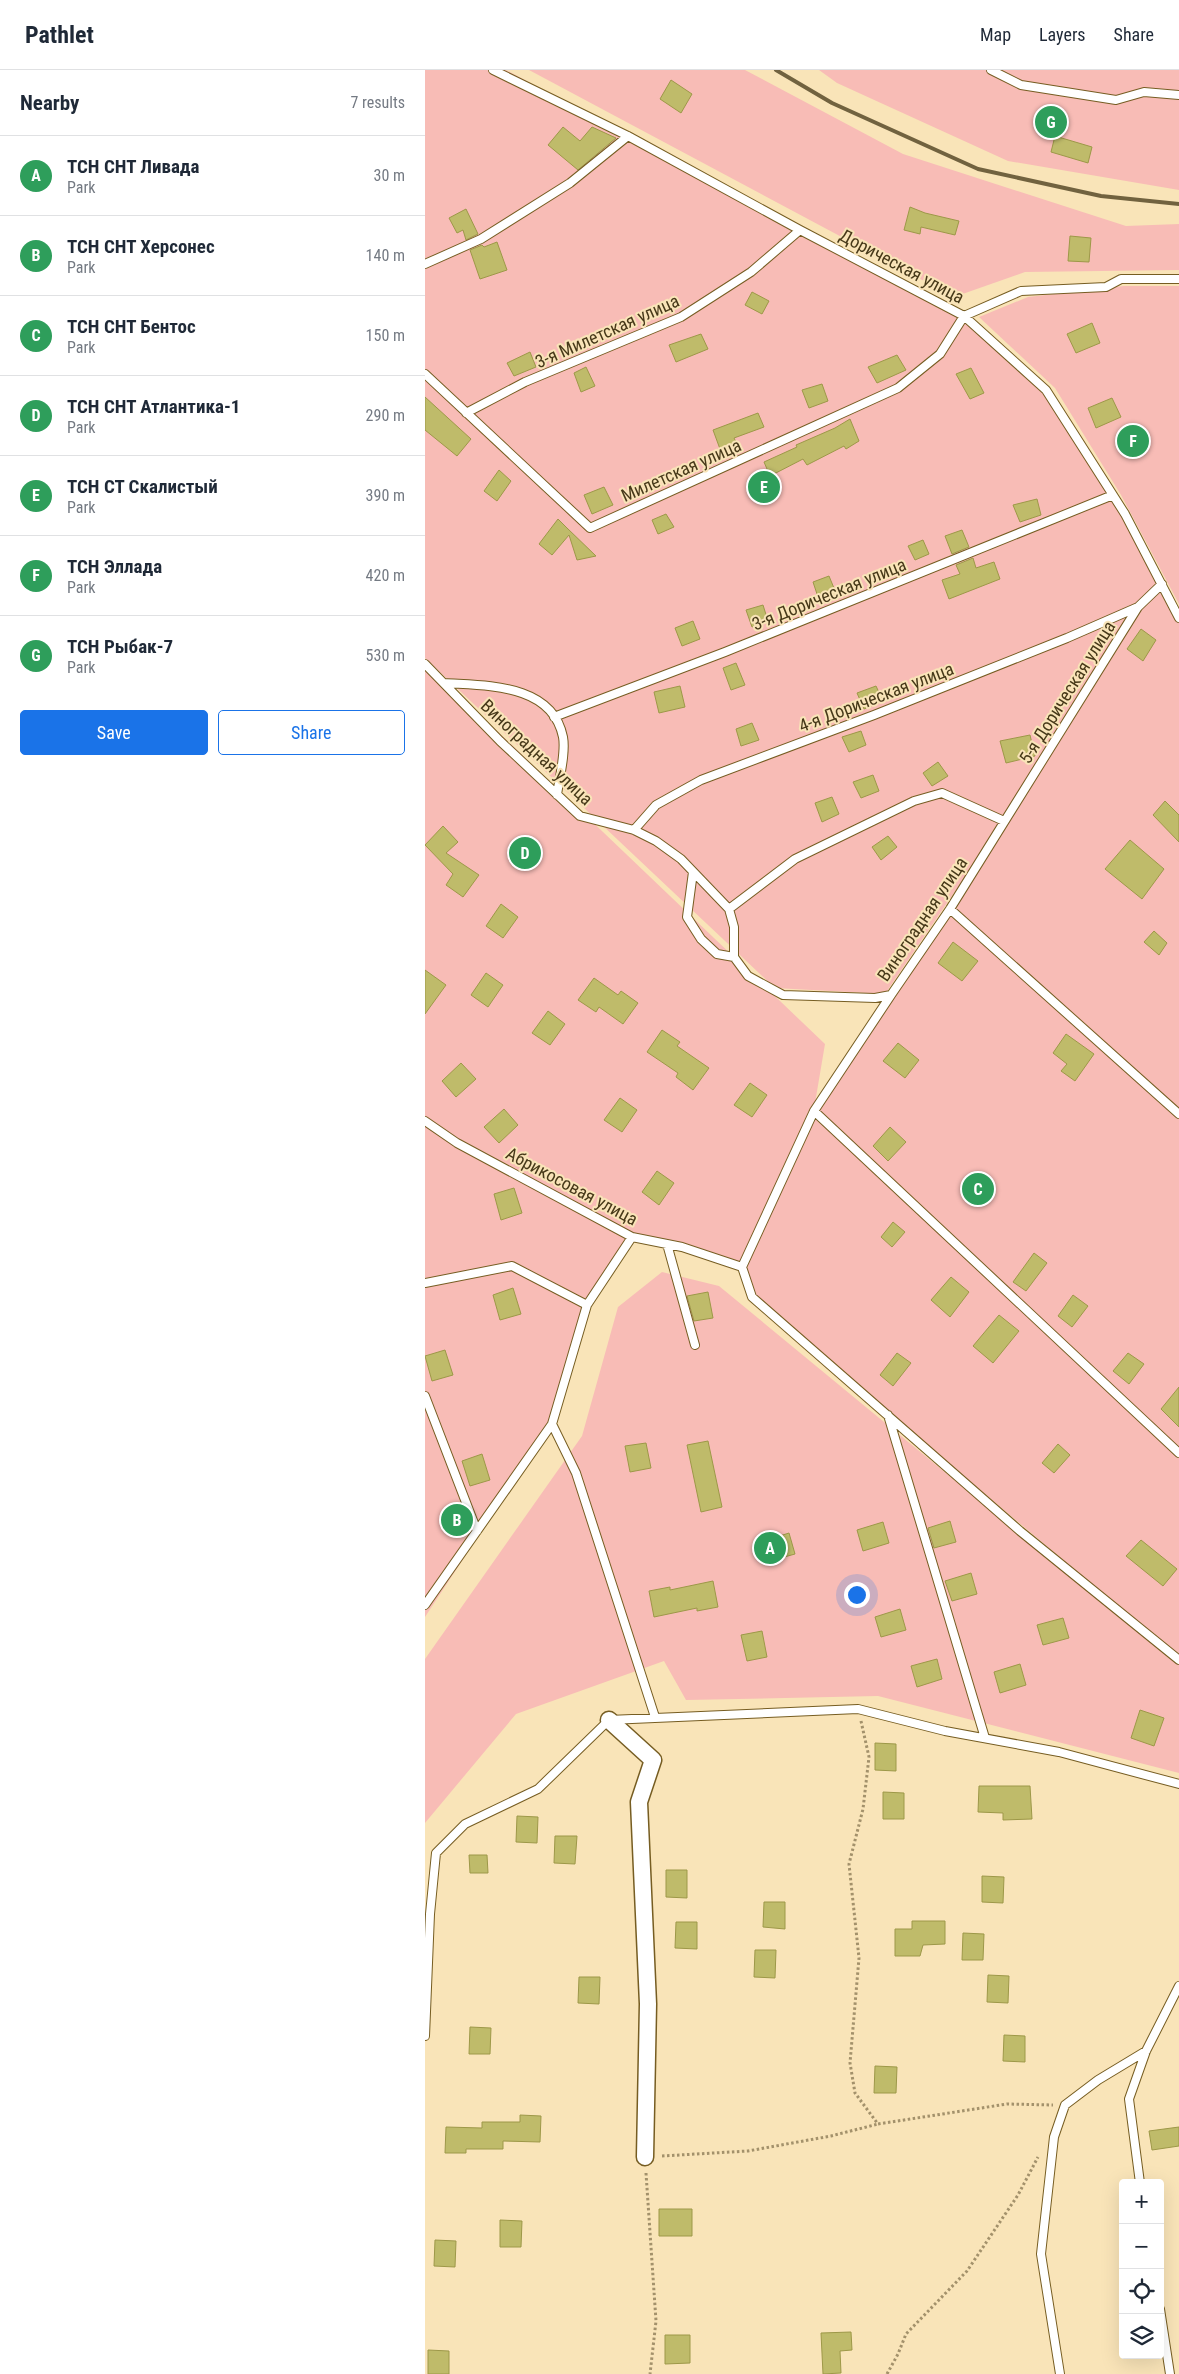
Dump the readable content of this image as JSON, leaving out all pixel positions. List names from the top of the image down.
{
  "streets": {
    "lane": [
      "Дорическая улица",
      "3-я Милетская улица",
      "Милетская улица",
      "3-я Дорическая улица",
      "5-я Дорическая улица",
      "4-я Дорическая улица",
      "Виноградная улица",
      "Абрикосовая улица"
    ]
  },
  "crossings": [
    ["Дорическая улица", "3-я Милетская улица"],
    ["Дорическая улица", "Милетская улица"],
    ["Дорическая улица", "3-я Дорическая улица"],
    ["Дорическая улица", "5-я Дорическая улица"],
    ["3-я Милетская улица", "Милетская улица"],
    ["5-я Дорическая улица", "4-я Дорическая улица"],
    ["5-я Дорическая улица", "Виноградная улица"],
    ["4-я Дорическая улица", "Виноградная улица"]
  ],
  "page": {
    "header": "Pathlet",
    "nav": ["Map", "Layers", "Share"],
    "heading": ["Nearby", "7 results"],
    "pins": [
      "G",
      "F",
      "E",
      "D",
      "C",
      "B",
      "A"
    ],
    "list": [
      {
        "mark": "A",
        "name": "ТСН СНТ Ливада",
        "note": "Park",
        "value": "30 m"
      },
      {
        "mark": "B",
        "name": "ТСН СНТ Херсонес",
        "note": "Park",
        "value": "140 m"
      },
      {
        "mark": "C",
        "name": "ТСН СНТ Бентос",
        "note": "Park",
        "value": "150 m"
      },
      {
        "mark": "D",
        "name": "ТСН СНТ Атлантика-1",
        "note": "Park",
        "value": "290 m"
      },
      {
        "mark": "E",
        "name": "ТСН СТ Скалистый",
        "note": "Park",
        "value": "390 m"
      },
      {
        "mark": "F",
        "name": "ТСН Эллада",
        "note": "Park",
        "value": "420 m"
      },
      {
        "mark": "G",
        "name": "ТСН Рыбак-7",
        "note": "Park",
        "value": "530 m"
      }
    ],
    "buttons": ["Save", "Share"],
    "map_buttons": ["+", "−"]
  }
}
